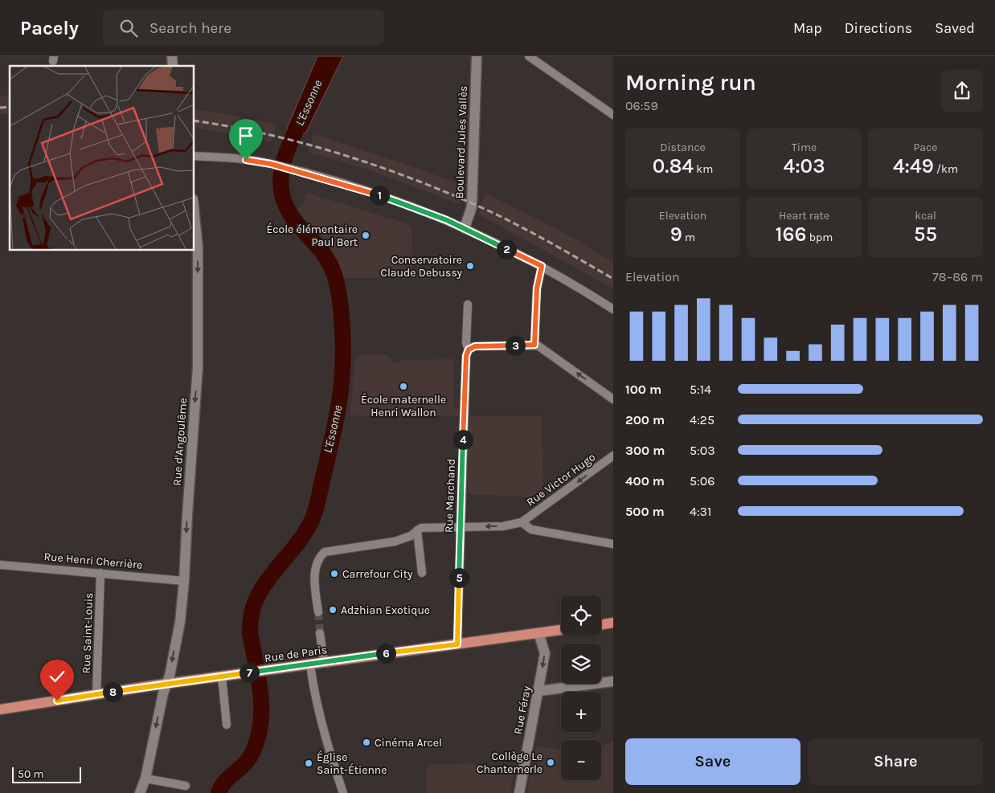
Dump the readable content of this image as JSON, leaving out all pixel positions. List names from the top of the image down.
{
  "streets": {
    "main road": ["Rue de Paris"],
    "street": [
      "Boulevard Jules Vallès",
      "Rue d'Angoulême",
      "Rue Victor Hugo",
      "Rue Marchand",
      "Rue Henri Cherrière",
      "Rue Saint-Louis",
      "Rue Féray"
    ]
  },
  "crossings": [
    ["Rue d'Angoulême", "Rue Henri Cherrière"],
    ["Rue d'Angoulême", "Rue de Paris"],
    ["Rue Marchand", "Rue de Paris"],
    ["Rue Henri Cherrière", "Rue Saint-Louis"],
    ["Rue Saint-Louis", "Rue de Paris"],
    ["Rue de Paris", "Rue Féray"]
  ],
  "one_way": ["Rue d'Angoulême", "Rue Victor Hugo", "Rue Féray"],
  "water": ["L'Essonne"],
  "places": [
    "École élémentaire Paul Bert",
    "Conservatoire Claude Debussy",
    "École maternelle Henri Wallon",
    "Carrefour City",
    "Adzhian Exotique",
    "Cinéma Arcel",
    "Collège Le Chantemerle",
    "Église Saint-Étienne"
  ],
  "scale_bar": "50 m",
  "page": {
    "header": "Pacely",
    "search": "Search here",
    "nav": ["Map", "Directions", "Saved"],
    "heading": ["Morning run", "06:59"],
    "stats": [
      ["Distance", "0.84 km"],
      ["Time", "4:03"],
      ["Pace", "4:49 /km"],
      ["Elevation", "9 m"],
      ["Heart rate", "166 bpm"],
      ["kcal", "55"]
    ],
    "pins": [
      "1",
      "2",
      "3",
      "4",
      "5",
      "6",
      "7",
      "8"
    ],
    "chart": ["Elevation", "78–86 m"],
    "list": [
      {
        "name": "100 m",
        "note": "5:14"
      },
      {
        "name": "200 m",
        "note": "4:25"
      },
      {
        "name": "300 m",
        "note": "5:03"
      },
      {
        "name": "400 m",
        "note": "5:06"
      },
      {
        "name": "500 m",
        "note": "4:31"
      }
    ],
    "map_buttons": ["+", "−"],
    "buttons": ["Save", "Share"],
    "scale": "50 m"
  }
}
